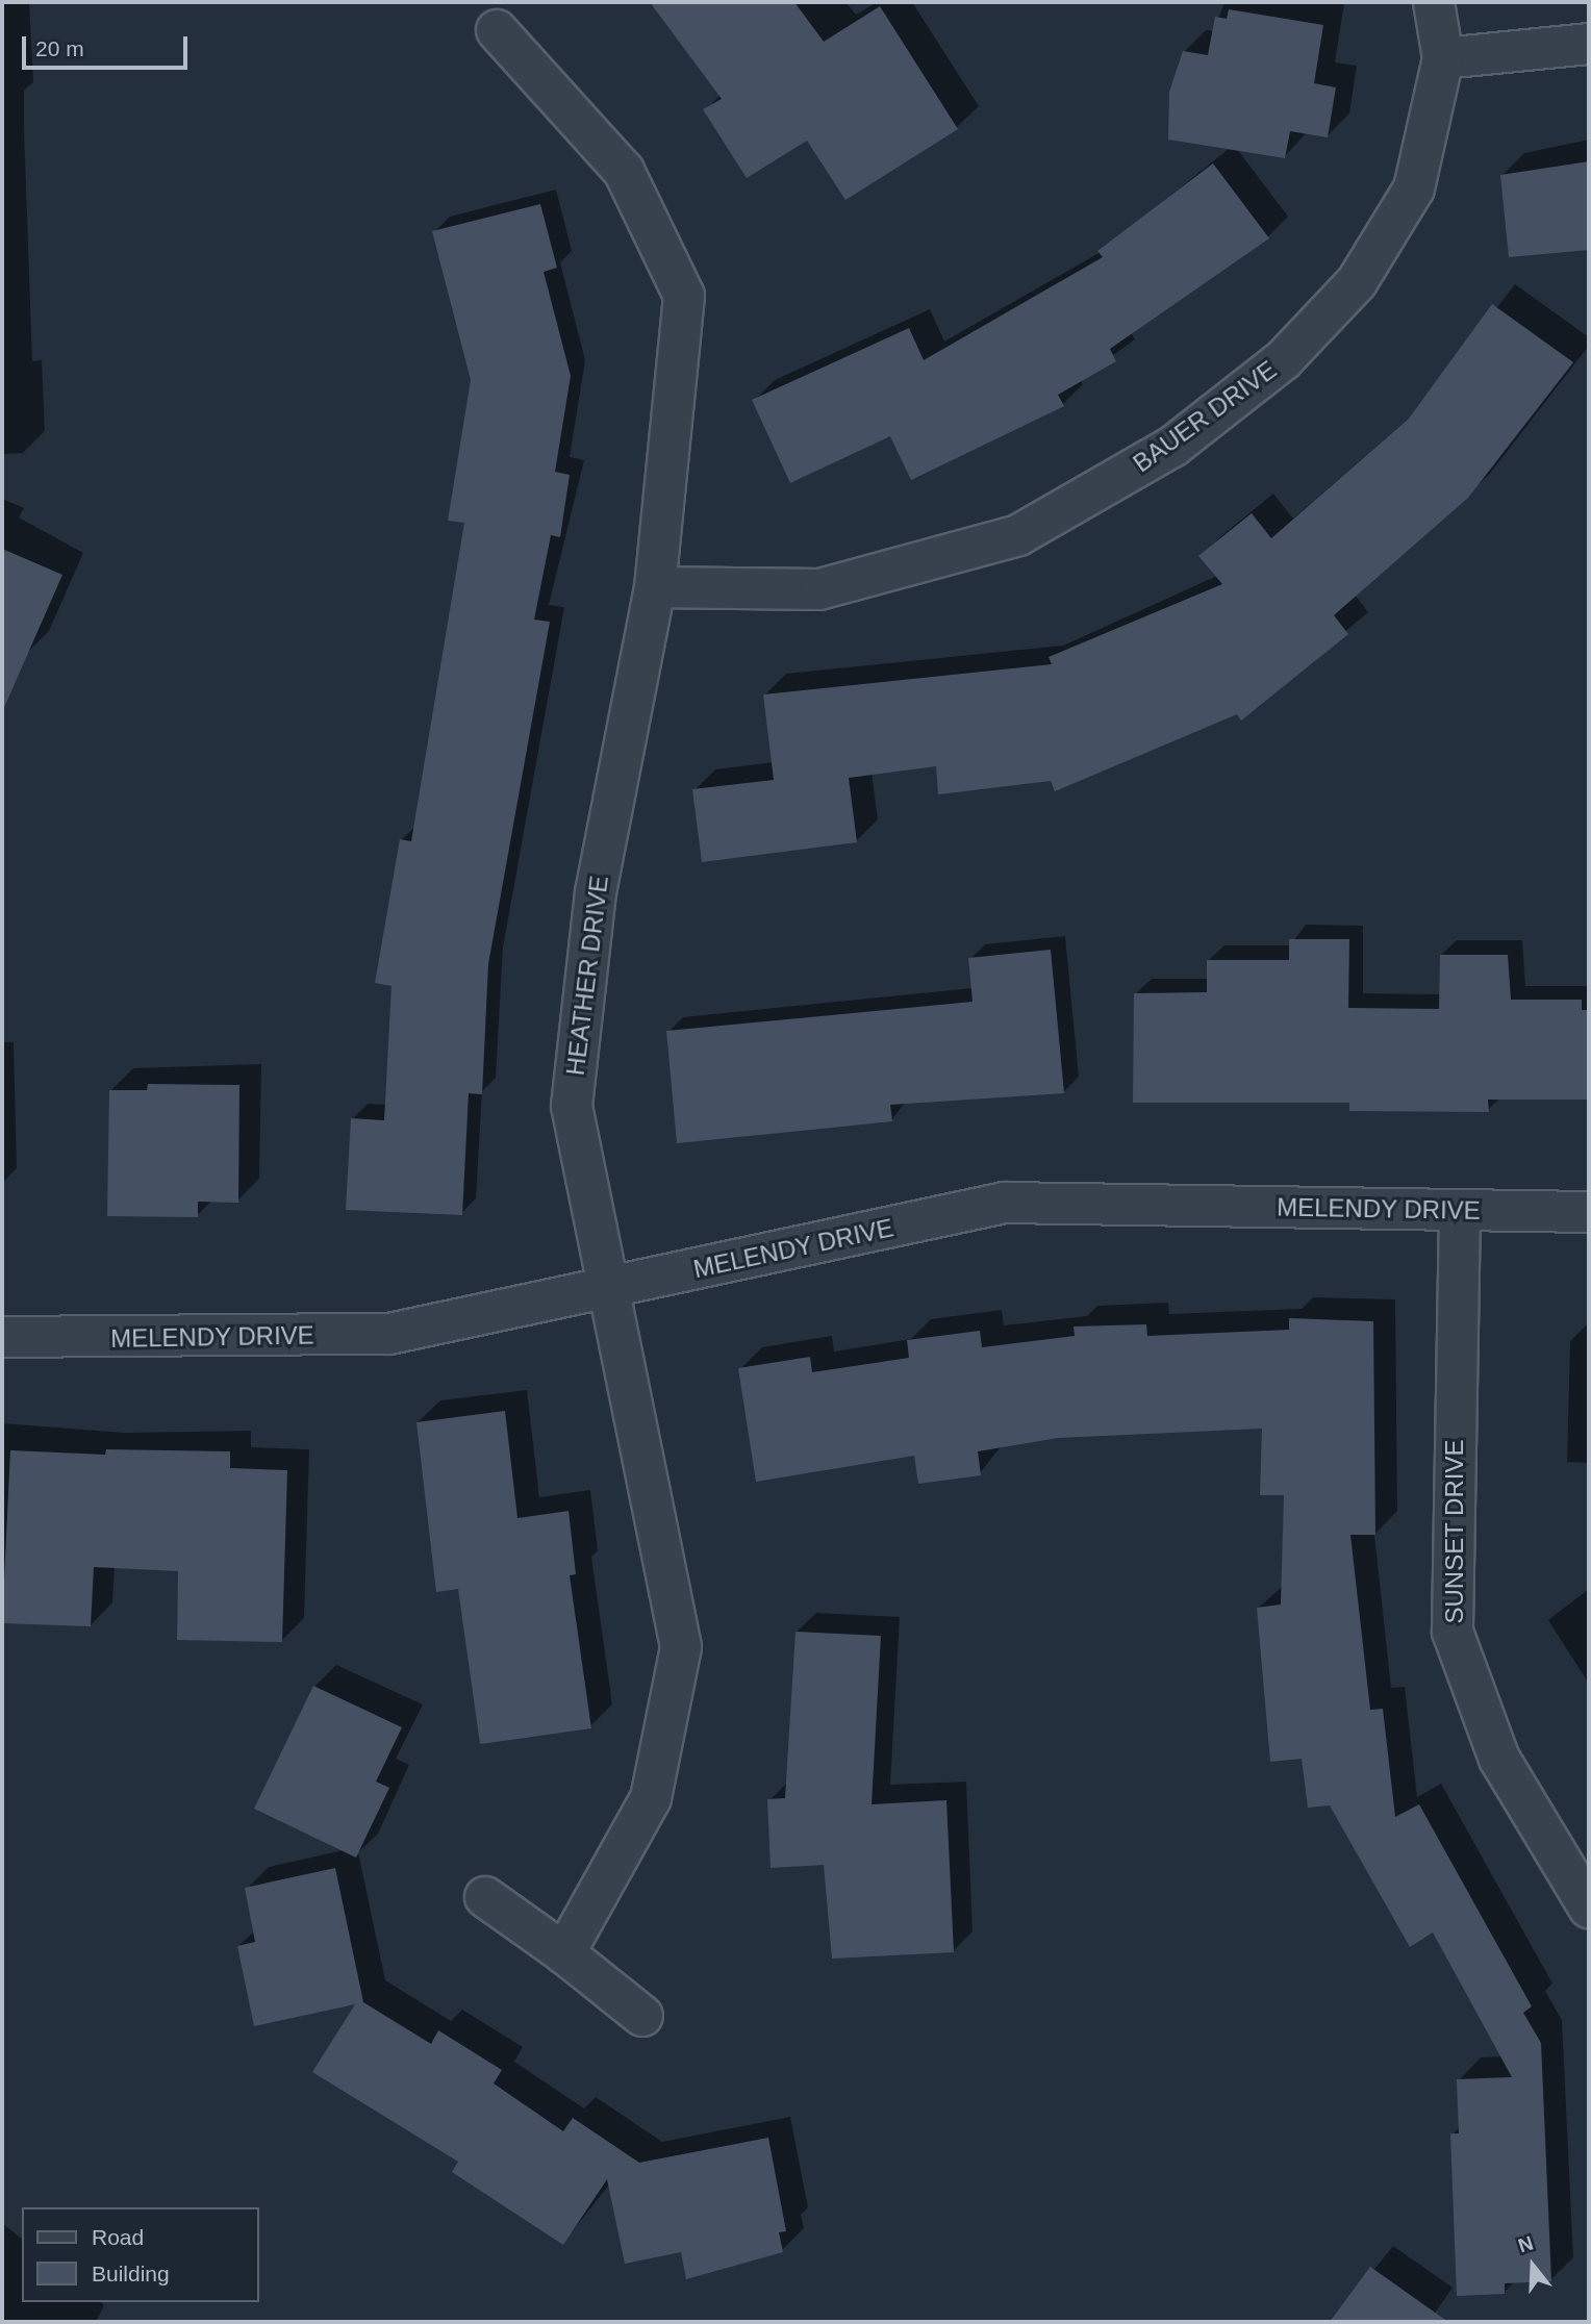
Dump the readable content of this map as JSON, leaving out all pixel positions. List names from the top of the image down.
{
  "streets": {
    "street": [
      "BAUER DRIVE",
      "HEATHER DRIVE",
      "MELENDY DRIVE",
      "SUNSET DRIVE"
    ]
  },
  "crossings": [
    ["BAUER DRIVE", "HEATHER DRIVE"],
    ["HEATHER DRIVE", "MELENDY DRIVE"],
    ["MELENDY DRIVE", "SUNSET DRIVE"]
  ],
  "legend": ["Road", "Building"],
  "scale_bar": "20 m",
  "north": "top"
}
